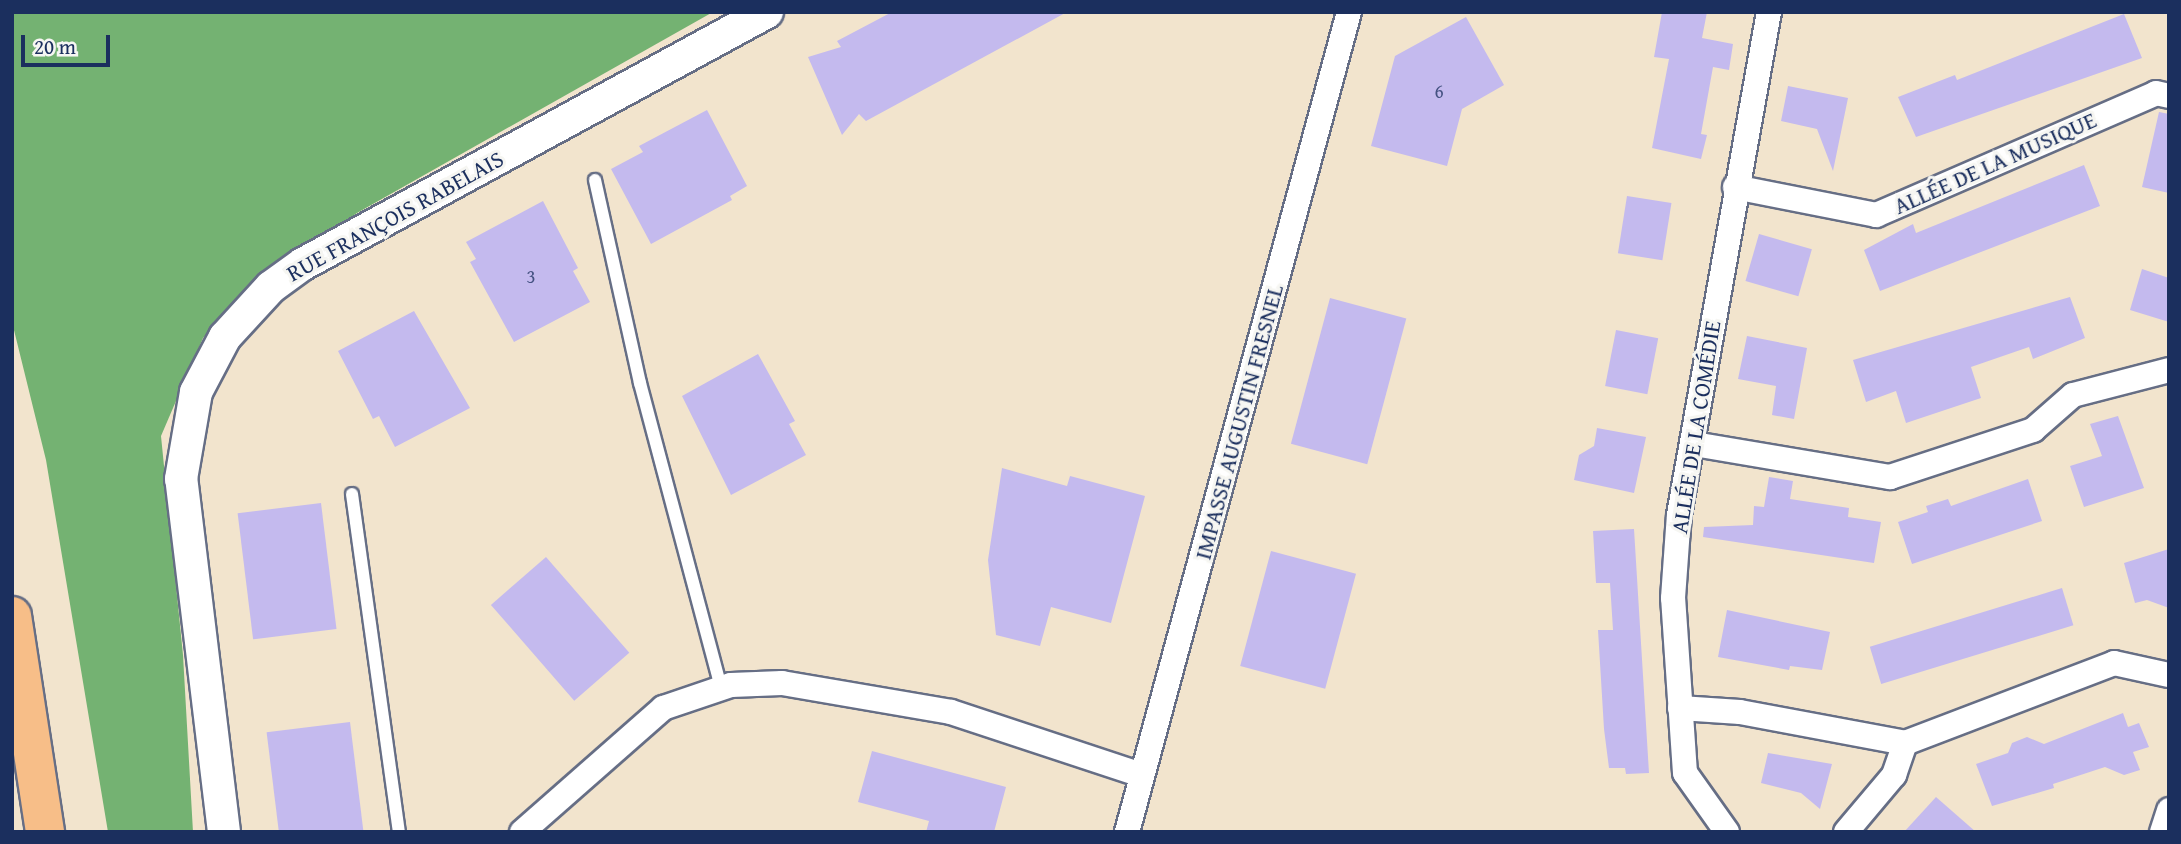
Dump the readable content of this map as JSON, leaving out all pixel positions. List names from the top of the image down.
{
  "streets": {
    "street": [
      "ALLÉE DE LA MUSIQUE",
      "RUE FRANÇOIS RABELAIS",
      "IMPASSE AUGUSTIN FRESNEL",
      "ALLÉE DE LA COMÉDIE"
    ]
  },
  "crossings": [
    ["ALLÉE DE LA MUSIQUE", "ALLÉE DE LA COMÉDIE"]
  ],
  "house_numbers": ["6", "3"],
  "scale_bar": "20 m"
}
